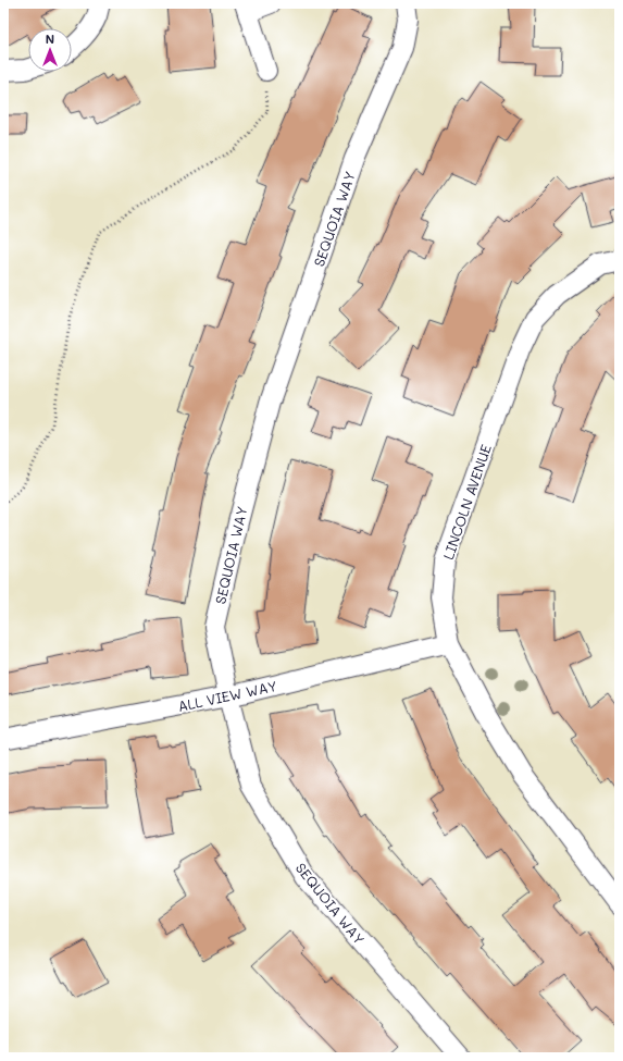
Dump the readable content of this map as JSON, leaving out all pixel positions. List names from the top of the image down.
{
  "streets": {
    "street": ["SEQUOIA WAY", "LINCOLN AVENUE", "ALL VIEW WAY"]
  },
  "crossings": [
    ["SEQUOIA WAY", "ALL VIEW WAY"],
    ["LINCOLN AVENUE", "ALL VIEW WAY"]
  ],
  "north": "top"
}
